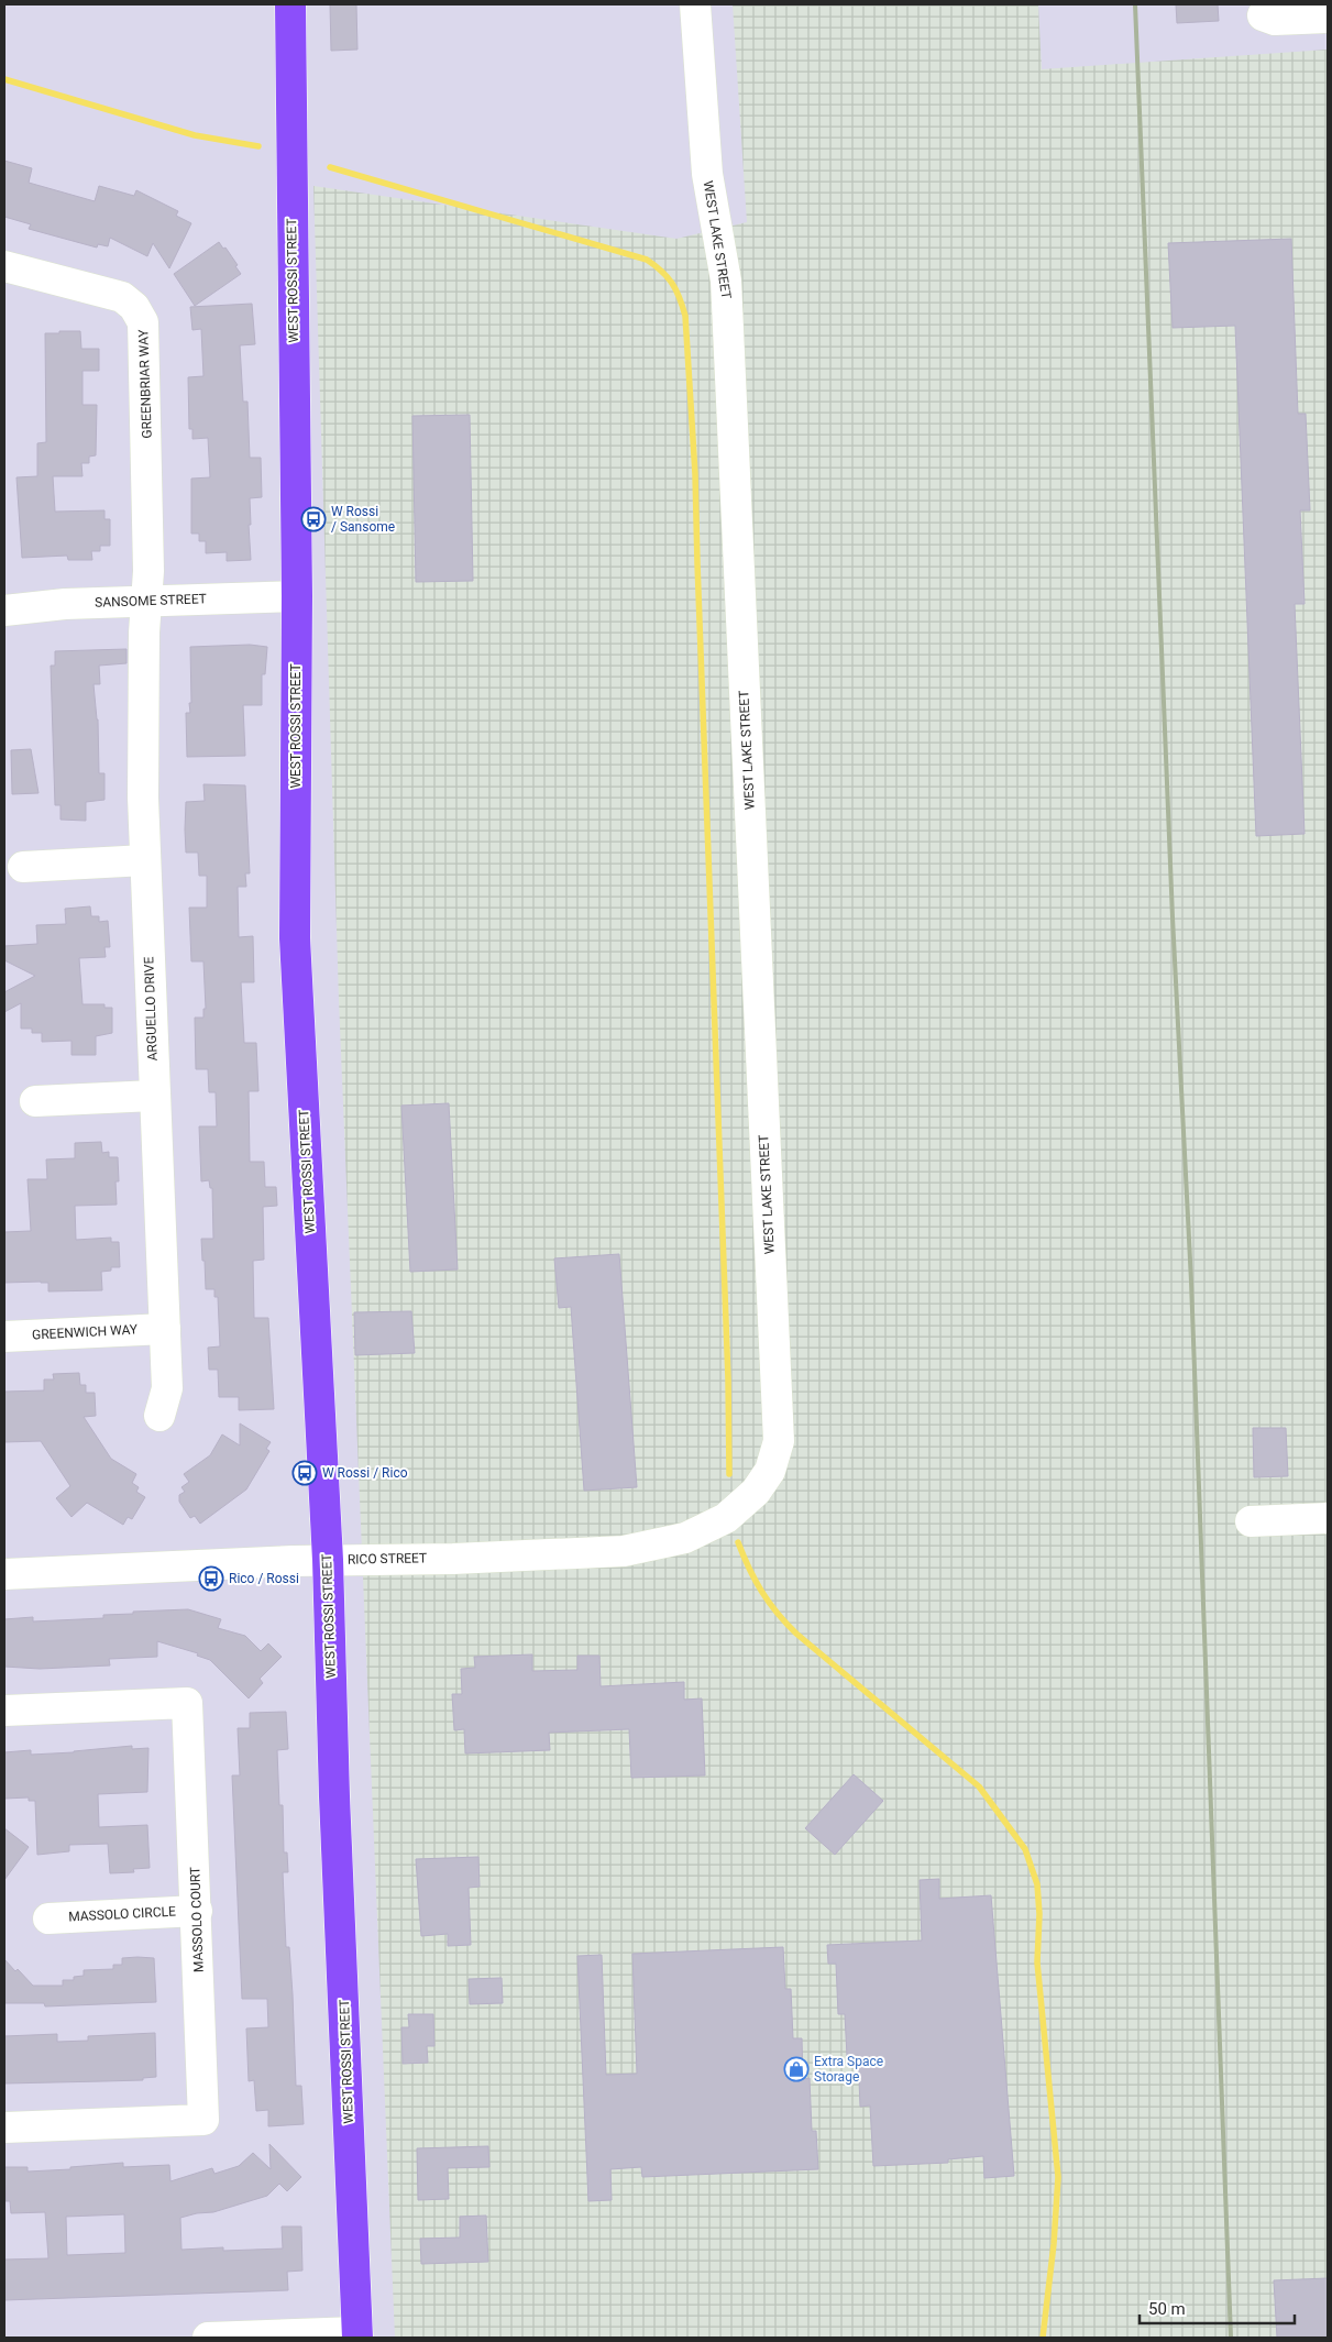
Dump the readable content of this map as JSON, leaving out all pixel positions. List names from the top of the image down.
{
  "streets": {
    "main road": ["WEST ROSSI STREET"],
    "street": [
      "WEST LAKE STREET",
      "GREENBRIAR WAY",
      "SANSOME STREET",
      "ARGUELLO DRIVE",
      "GREENWICH WAY",
      "RICO STREET",
      "MASSOLO CIRCLE",
      "MASSOLO COURT"
    ]
  },
  "crossings": [
    ["WEST LAKE STREET", "RICO STREET"],
    ["WEST ROSSI STREET", "SANSOME STREET"],
    ["WEST ROSSI STREET", "RICO STREET"],
    ["GREENBRIAR WAY", "SANSOME STREET"],
    ["GREENBRIAR WAY", "ARGUELLO DRIVE"],
    ["SANSOME STREET", "ARGUELLO DRIVE"],
    ["ARGUELLO DRIVE", "GREENWICH WAY"],
    ["MASSOLO CIRCLE", "MASSOLO COURT"]
  ],
  "places": {
    "bus stop": ["W Rossi / Sansome", "W Rossi / Rico", "Rico / Rossi"],
    "shop": ["Extra Space Storage"]
  },
  "scale_bar": "50 m"
}
